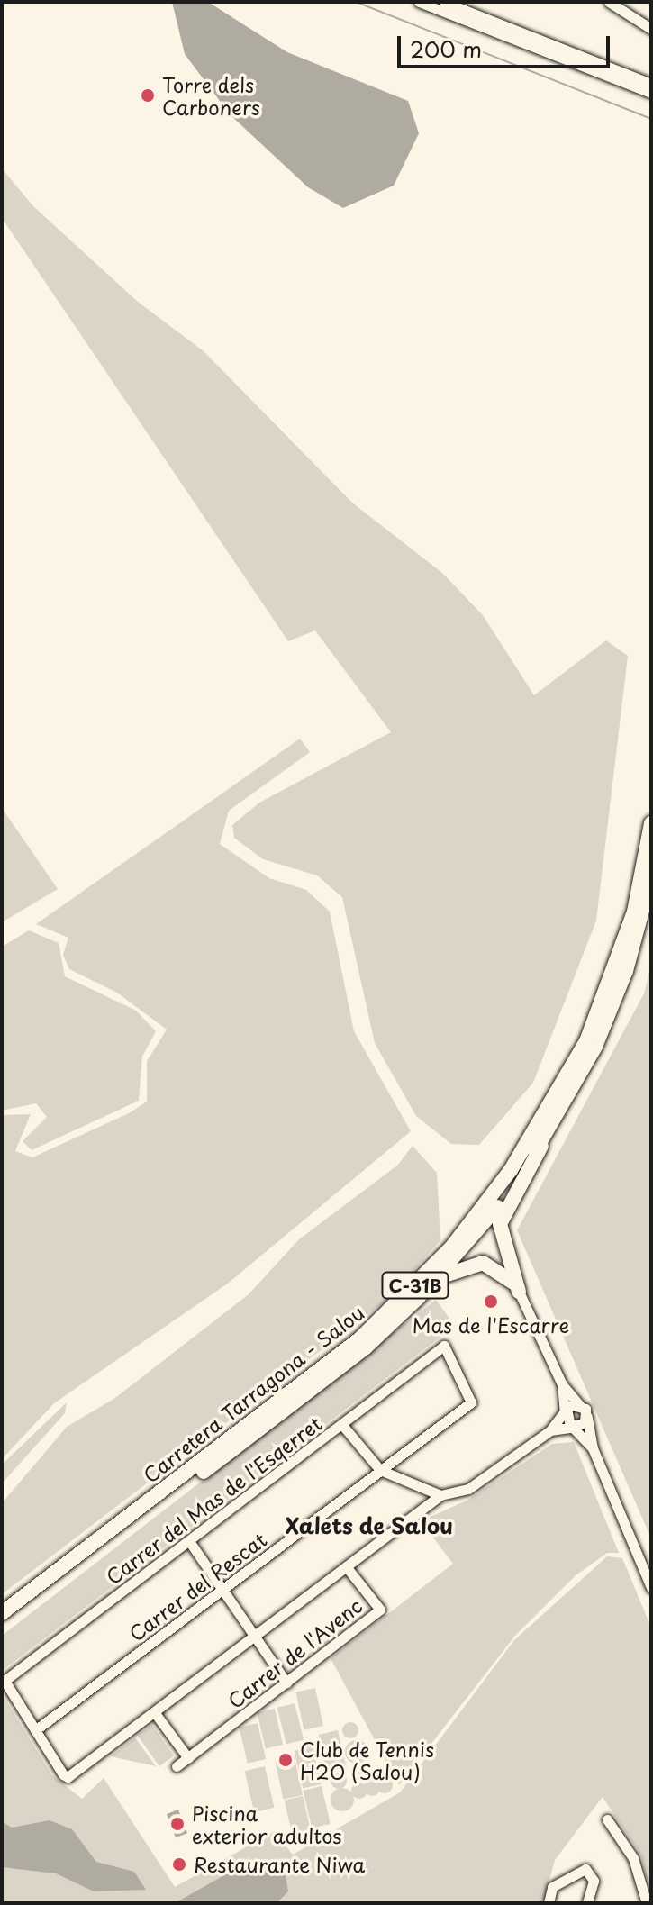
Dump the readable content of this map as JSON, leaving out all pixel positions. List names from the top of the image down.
{
  "streets": {
    "highway": ["C-31B", "Carretera Tarragona - Salou"],
    "street": ["Carrer del Mas de l'Esqerret", "Carrer del Rescat", "Carrer de l'Avenc"]
  },
  "crossings": [
    ["Carrer del Mas de l'Esqerret", "Carrer del Rescat"]
  ],
  "districts": ["Xalets de Salou"],
  "places": [
    "Torre dels Carboners",
    "Mas de l'Escarre",
    "Club de Tennis H2O (Salou)",
    "Piscina exterior adultos",
    "Restaurante Niwa"
  ],
  "scale_bar": "200 m"
}
